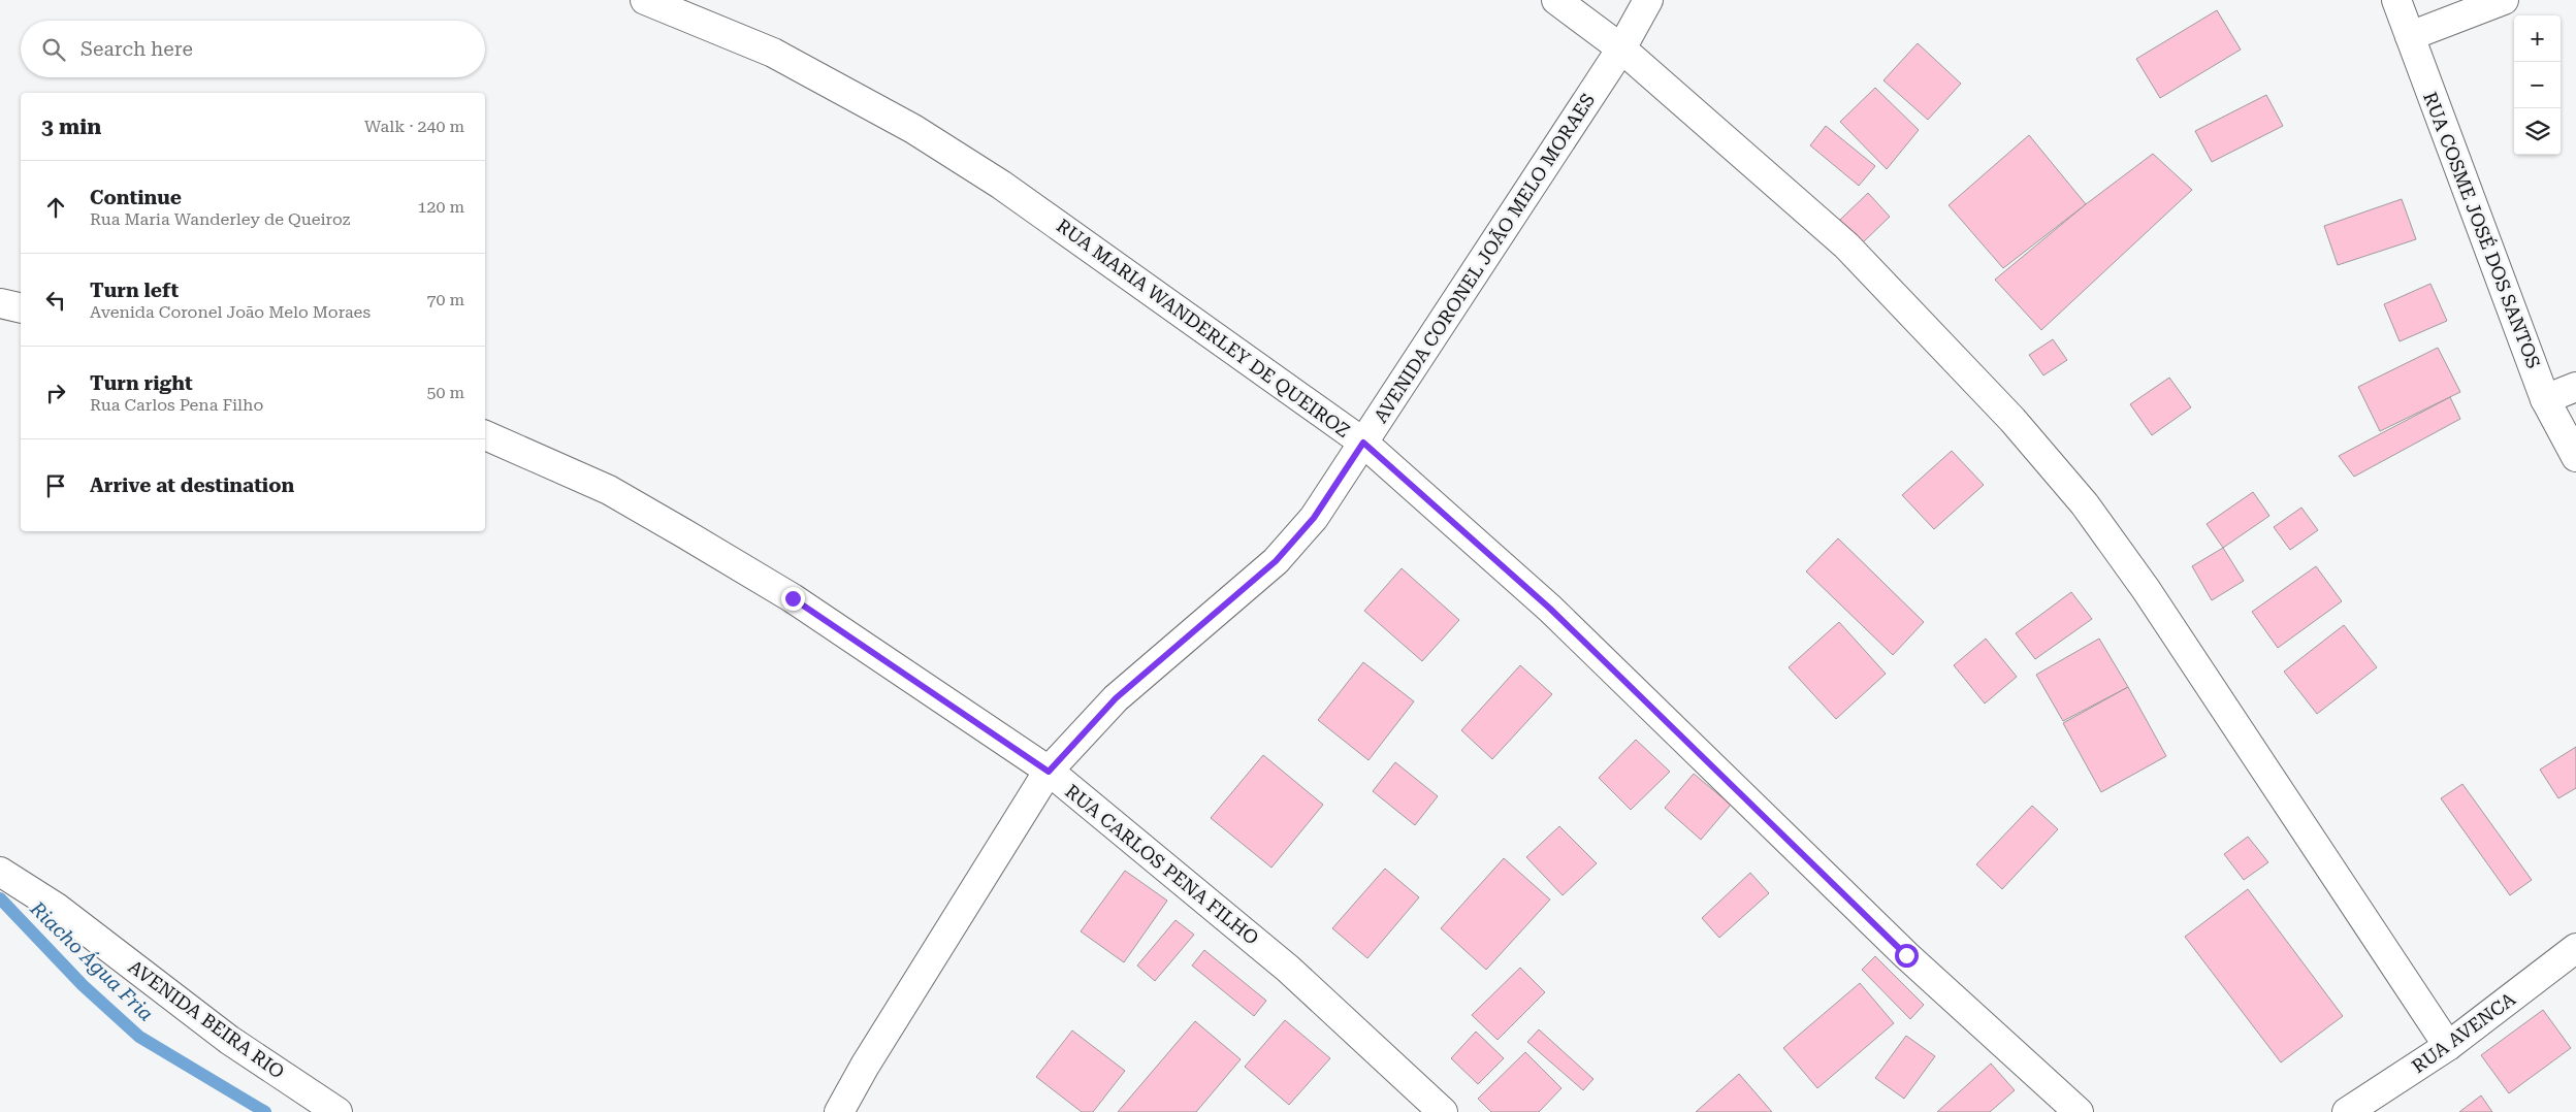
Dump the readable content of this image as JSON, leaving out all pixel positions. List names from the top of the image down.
{
  "streets": {
    "street": [
      "RUA COSME JOSÉ DOS SANTOS",
      "AVENIDA CORONEL JOÃO MELO MORAES",
      "RUA MARIA WANDERLEY DE QUEIROZ",
      "RUA CARLOS PENA FILHO",
      "AVENIDA BEIRA RIO",
      "RUA AVENCA"
    ]
  },
  "crossings": [
    ["AVENIDA CORONEL JOÃO MELO MORAES", "RUA MARIA WANDERLEY DE QUEIROZ"],
    ["AVENIDA CORONEL JOÃO MELO MORAES", "RUA CARLOS PENA FILHO"]
  ],
  "water": ["Riacho Água Fria"],
  "page": {
    "map_buttons": ["+", "−"],
    "search": "Search here",
    "heading": ["3 min", "Walk · 240 m"],
    "list": [
      ["Continue", "Rua Maria Wanderley de Queiroz", "120 m"],
      ["Turn left", "Avenida Coronel João Melo Moraes", "70 m"],
      ["Turn right", "Rua Carlos Pena Filho", "50 m"],
      "Arrive at destination"
    ]
  }
}
